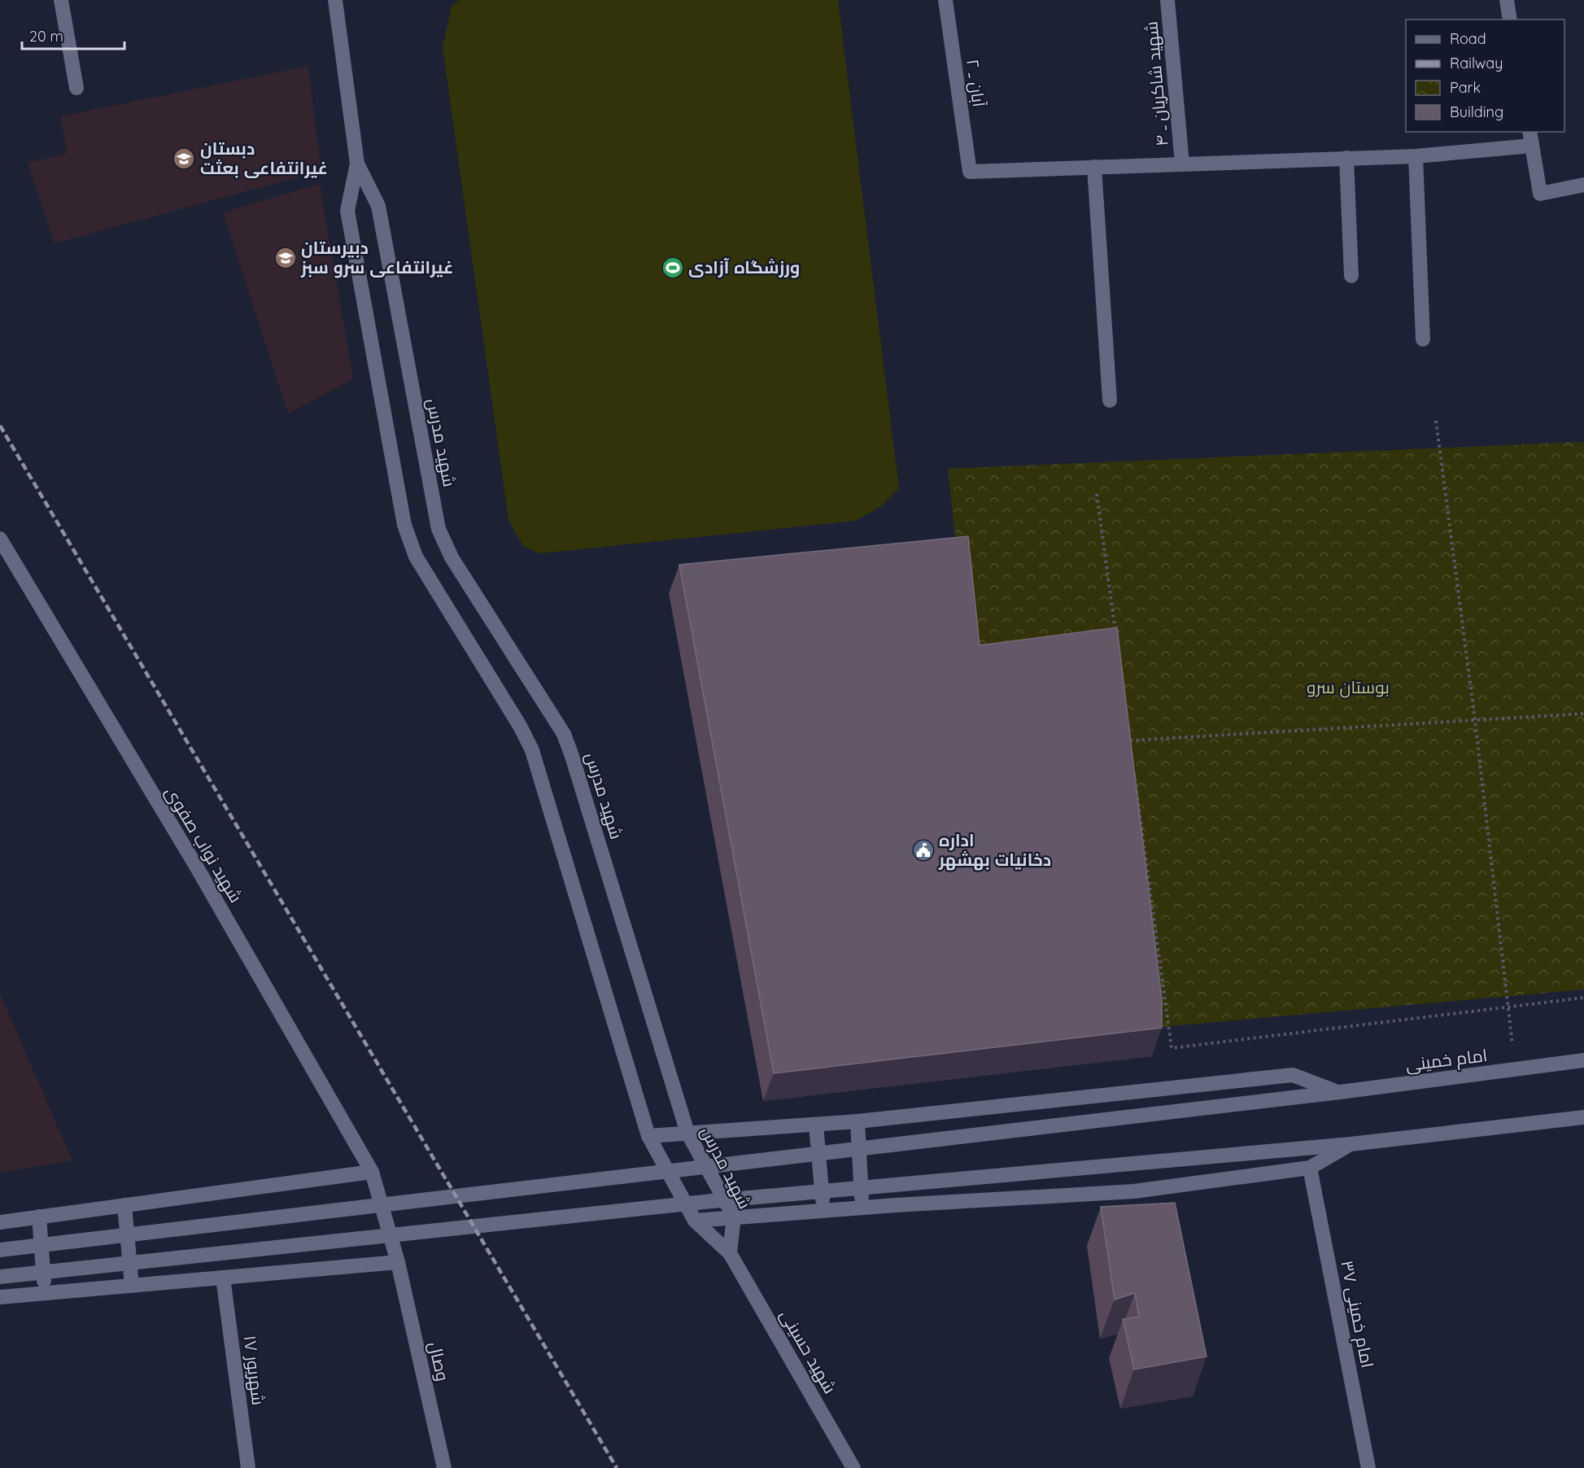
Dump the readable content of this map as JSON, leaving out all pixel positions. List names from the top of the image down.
{
  "streets": {
    "street": [
      "آبان ـ ۲",
      "شهید شاکریان ـ ۴",
      "شهید مدرس",
      "شهید نواب صفوی",
      "امام خمینی",
      "امام خمینی ۳۷",
      "شهید حسینی",
      "وصال",
      "۱۷ شهریور"
    ]
  },
  "crossings": [
    ["شهید مدرس", "شهید حسینی"],
    ["شهید نواب صفوی", "وصال"]
  ],
  "parks": ["بوستان سرو"],
  "places": {
    "school or university": ["دبستان غیرانتفاعی بعثت", "دبیرستان غیرانتفاعی سرو سبز"],
    "sports": ["ورزشگاه آزادی"],
    "public building": ["اداره دخانیات بهشهر"]
  },
  "legend": [
    "Road",
    "Railway",
    "Park",
    "Building"
  ],
  "scale_bar": "20 m"
}
